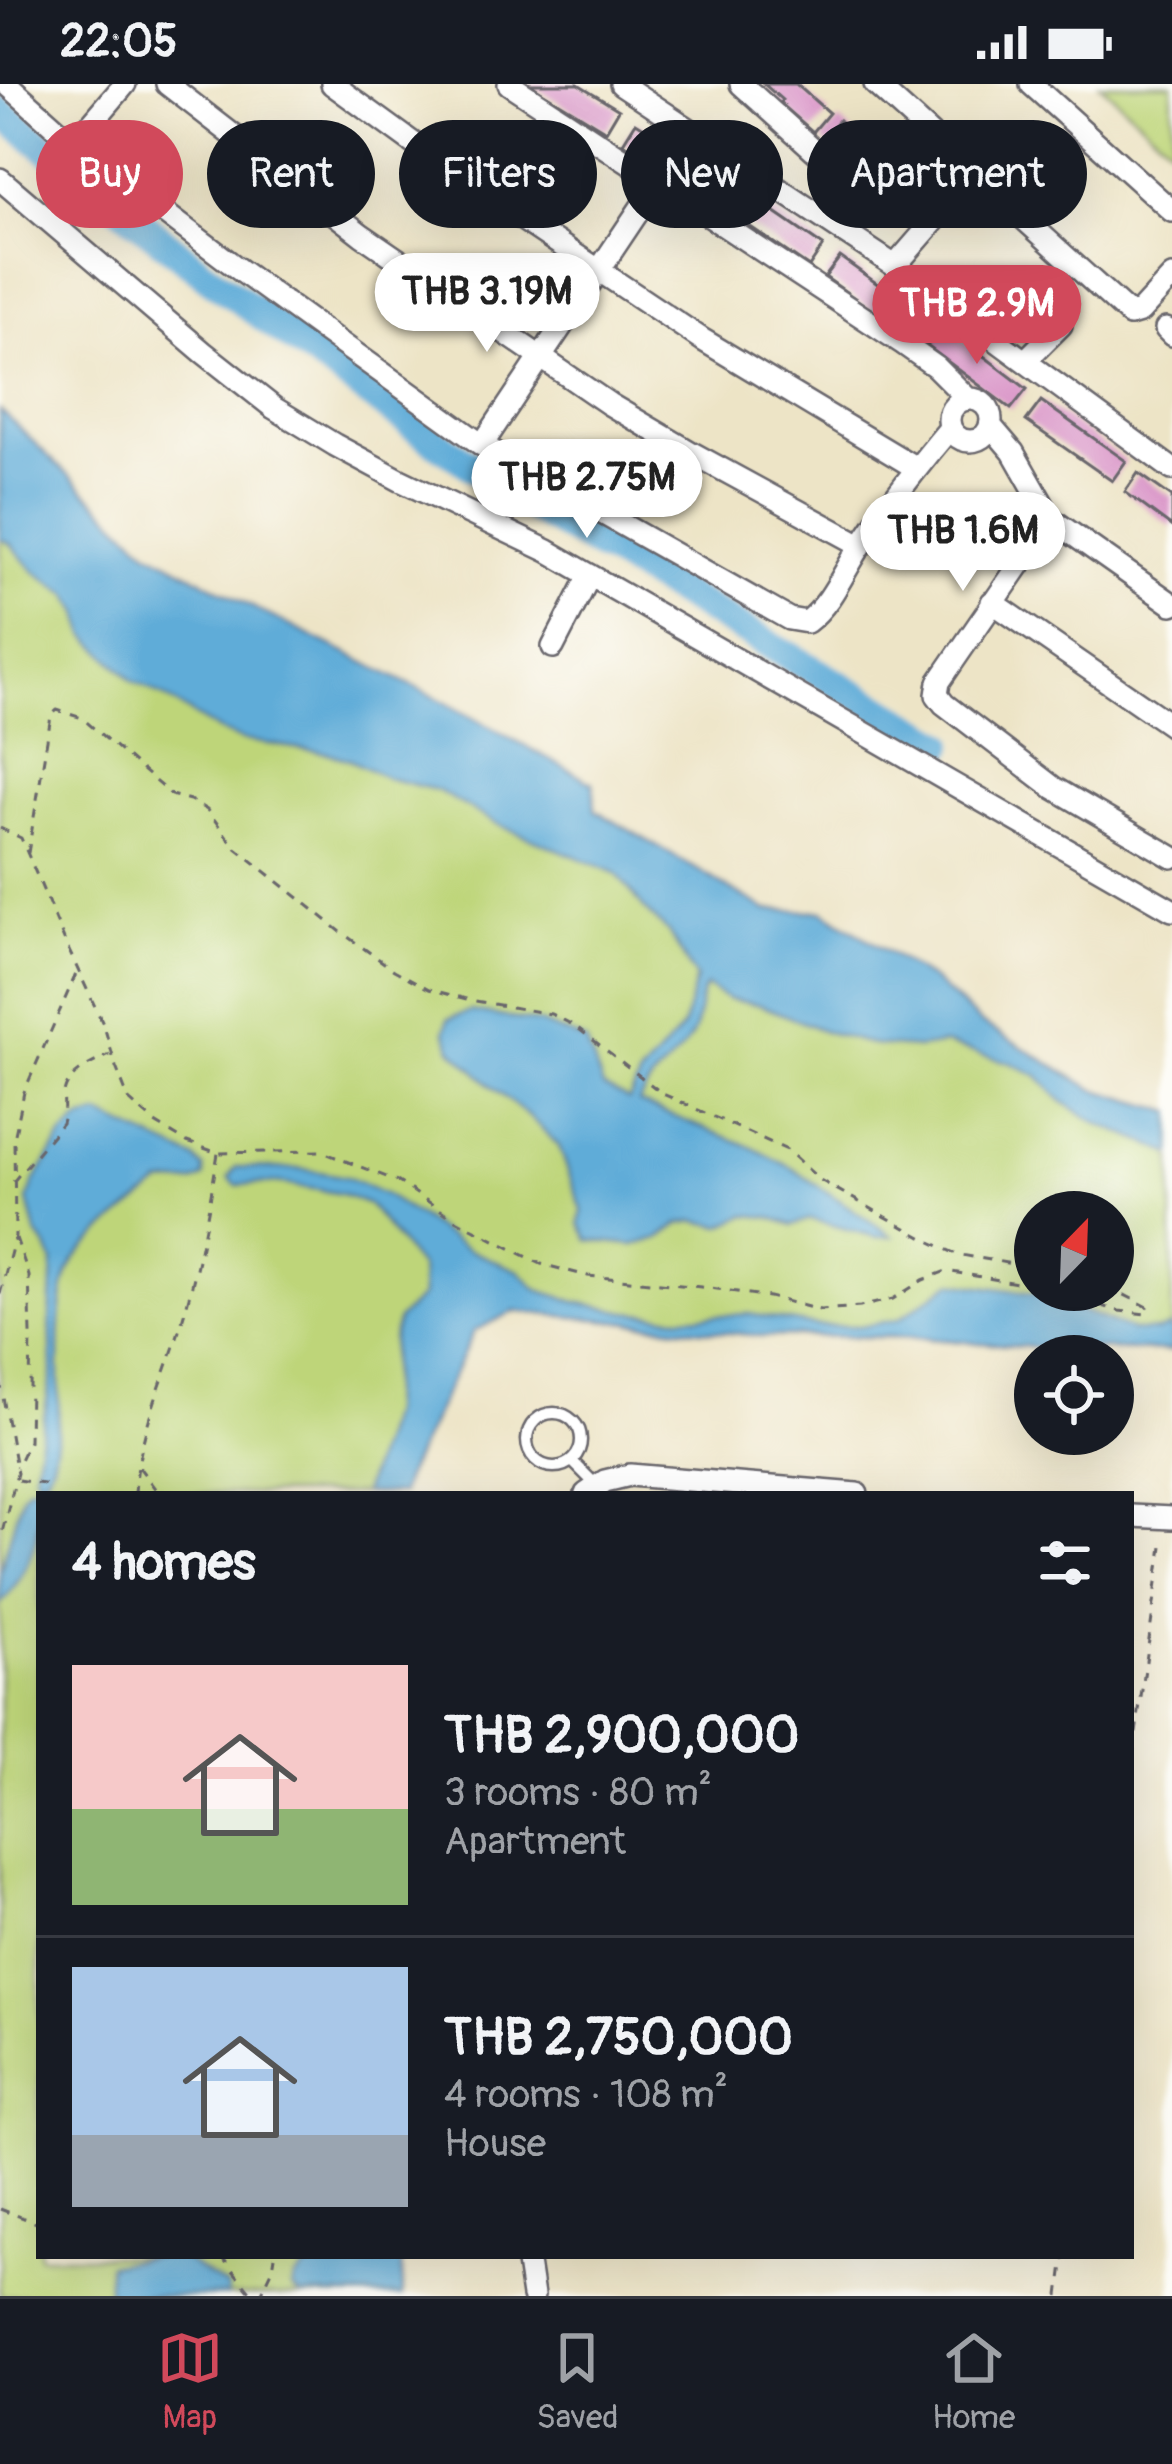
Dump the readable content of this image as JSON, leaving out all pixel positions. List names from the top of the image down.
{
  "north": "top right",
  "page": {
    "status": "22:05",
    "chip": [
      "Buy",
      "Rent",
      "Filters",
      "New",
      "Apartment"
    ],
    "price": [
      "THB 3.19M",
      "THB 2.9M",
      "THB 2.75M",
      "THB 1.6M"
    ],
    "heading": "4 homes",
    "list": [
      {
        "name": "THB 2,900,000",
        "note": "3 rooms · 80 m² · Apartment"
      },
      {
        "name": "THB 2,750,000",
        "note": "4 rooms · 108 m² · House"
      }
    ],
    "tabs": ["Map", "Saved", "Home"]
  }
}
